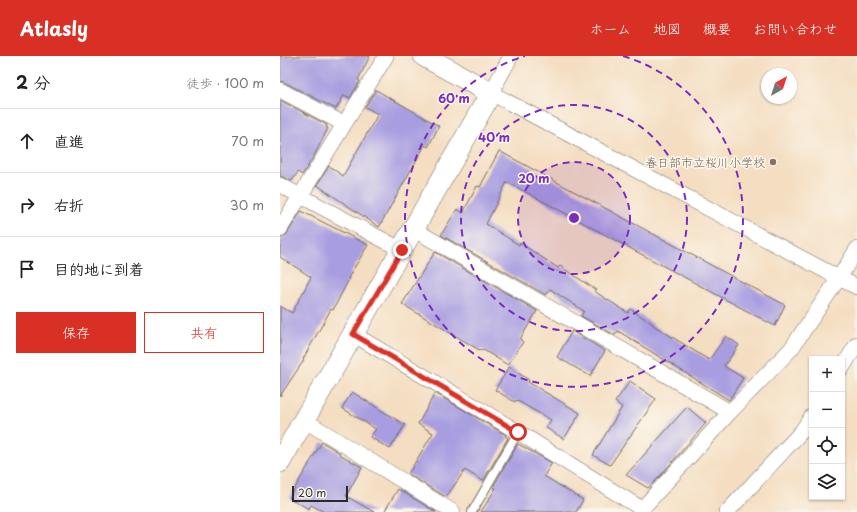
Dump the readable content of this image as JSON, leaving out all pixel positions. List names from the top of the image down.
{
  "places": ["春日部市立桜川小学校"],
  "scale_bar": "20 m",
  "north": "top right",
  "page": {
    "header": "Atlasly",
    "nav": [
      "ホーム",
      "地図",
      "概要",
      "お問い合わせ"
    ],
    "heading": ["2 分", "徒歩 · 100 m"],
    "list": [
      ["直進", "70 m"],
      ["右折", "30 m"],
      "目的地に到着"
    ],
    "buttons": ["保存", "共有"],
    "map_buttons": ["+", "−"],
    "scale": "20 m"
  },
  "rings": ["60 m", "40 m", "20 m"]
}
